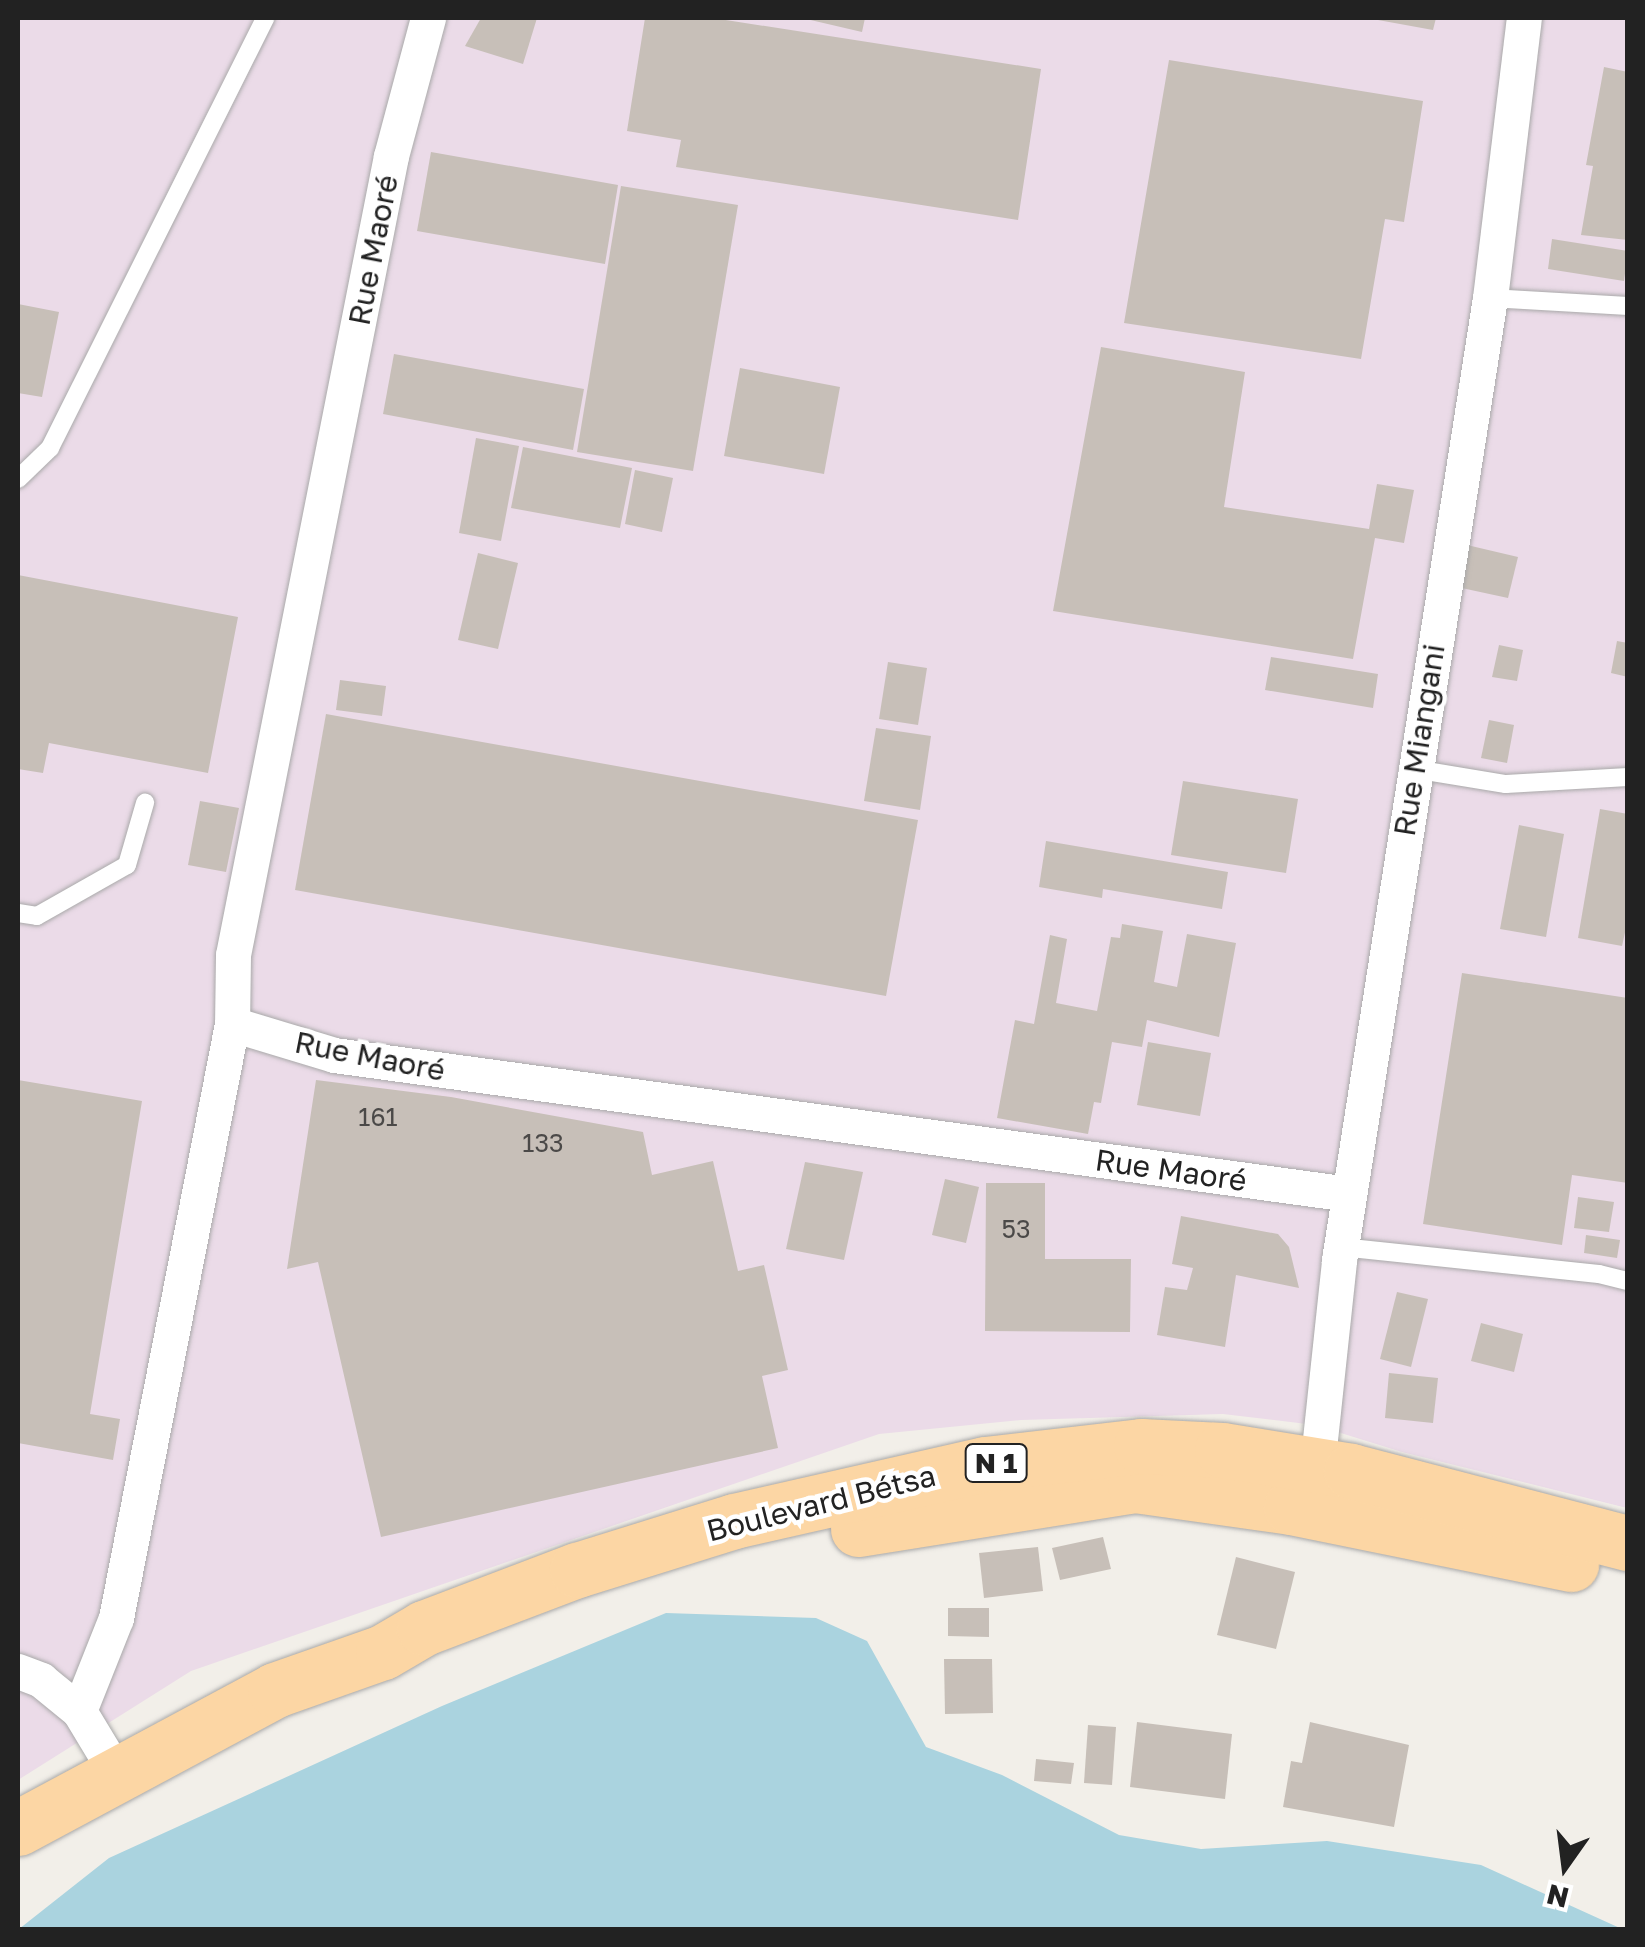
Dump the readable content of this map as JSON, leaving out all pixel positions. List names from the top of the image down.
{
  "streets": {
    "main road": ["N 1", "Boulevard Bétsa"],
    "street": ["Rue Maoré", "Rue Miangani"]
  },
  "crossings": [
    ["Rue Maoré", "Rue Miangani"],
    ["Rue Miangani", "Boulevard Bétsa"]
  ],
  "house_numbers": ["161", "133", "53"],
  "north": "bottom"
}
